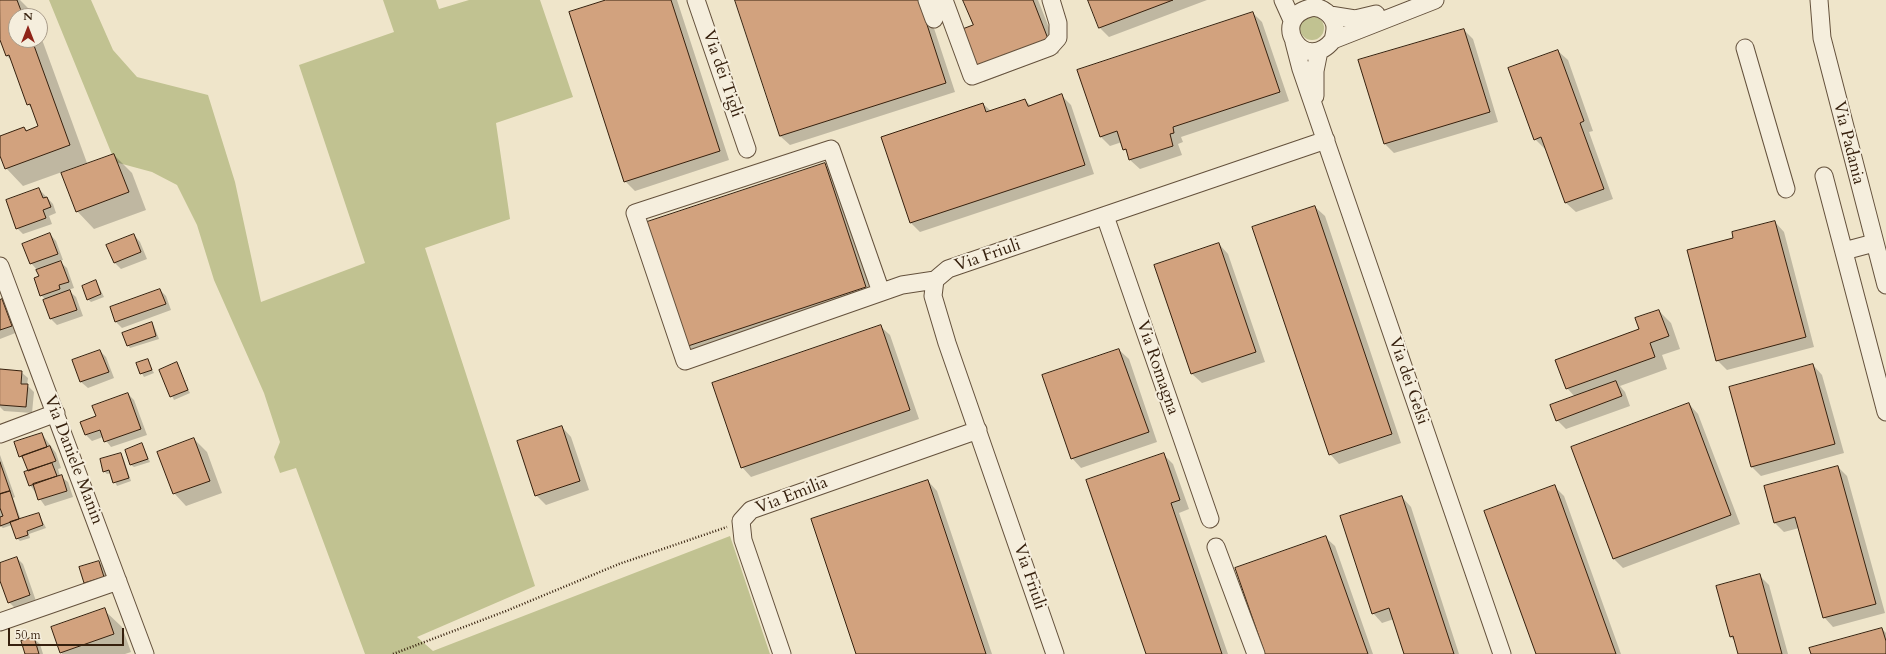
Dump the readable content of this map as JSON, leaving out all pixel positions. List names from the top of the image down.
{
  "streets": {
    "street": [
      "Via dei Tigli",
      "Via Padania",
      "Via Friuli",
      "Via Romagna",
      "Via dei Gelsi",
      "Via Daniele Manin",
      "Via Emilia"
    ]
  },
  "crossings": [
    ["Via Friuli", "Via Romagna"],
    ["Via Friuli", "Via dei Gelsi"],
    ["Via Friuli", "Via Emilia"]
  ],
  "scale_bar": "50 m",
  "north": "top"
}
